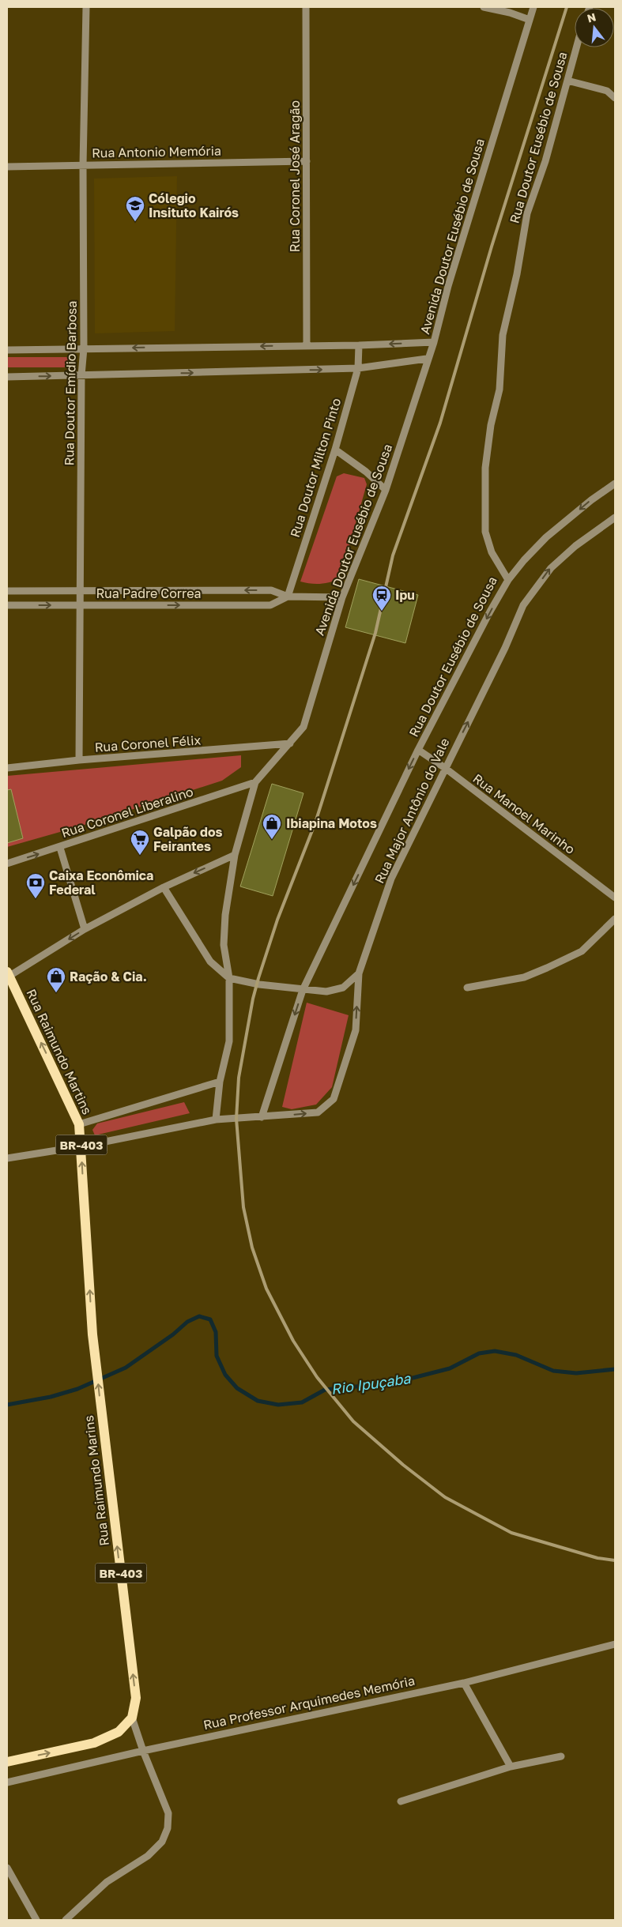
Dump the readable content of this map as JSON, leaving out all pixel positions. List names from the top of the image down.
{
  "streets": {
    "main road": ["Rua Raimundo Martins", "BR-403", "Rua Raimundo Marins"],
    "street": [
      "Rua Doutor Eusébio de Sousa",
      "Rua Antonio Memória",
      "Rua Coronel José Aragão",
      "Avenida Doutor Eusébio de Sousa",
      "Rua Doutor Emídio Barbosa",
      "Rua Doutor Milton Pinto",
      "Rua Padre Correa",
      "Rua Coronel Félix",
      "Rua Major Antônio do Vale",
      "Rua Coronel Liberalino",
      "Rua Manoel Marinho",
      "Rua Professor Arquimedes Memória"
    ]
  },
  "crossings": [
    ["Rua Doutor Eusébio de Sousa", "Rua Major Antônio do Vale"],
    ["Rua Doutor Eusébio de Sousa", "Rua Manoel Marinho"],
    ["Rua Antonio Memória", "Rua Coronel José Aragão"],
    ["Rua Antonio Memória", "Rua Doutor Emídio Barbosa"],
    ["Avenida Doutor Eusébio de Sousa", "Rua Padre Correa"],
    ["Avenida Doutor Eusébio de Sousa", "Rua Coronel Félix"],
    ["Avenida Doutor Eusébio de Sousa", "Rua Major Antônio do Vale"],
    ["Avenida Doutor Eusébio de Sousa", "Rua Coronel Liberalino"],
    ["Rua Doutor Emídio Barbosa", "Rua Padre Correa"],
    ["Rua Doutor Emídio Barbosa", "Rua Coronel Félix"],
    ["Rua Doutor Milton Pinto", "Rua Padre Correa"],
    ["Rua Major Antônio do Vale", "Rua Manoel Marinho"],
    ["Rua Major Antônio do Vale", "Rua Raimundo Martins"],
    ["Rua Raimundo Martins", "Rua Raimundo Marins"]
  ],
  "one_way": [
    "Rua Doutor Eusébio de Sousa",
    "Rua Major Antônio do Vale",
    "Rua Raimundo Martins",
    "Rua Raimundo Marins"
  ],
  "water": ["Rio Ipuçaba"],
  "places": {
    "school or university": ["Cólegio Insituto Kairós"],
    "station": ["Ipu"],
    "shop": ["Ibiapina Motos", "Ração & Cia."],
    "supermarket": ["Galpão dos Feirantes"],
    "bank": ["Caixa Econômica Federal"]
  },
  "north": "top"
}
